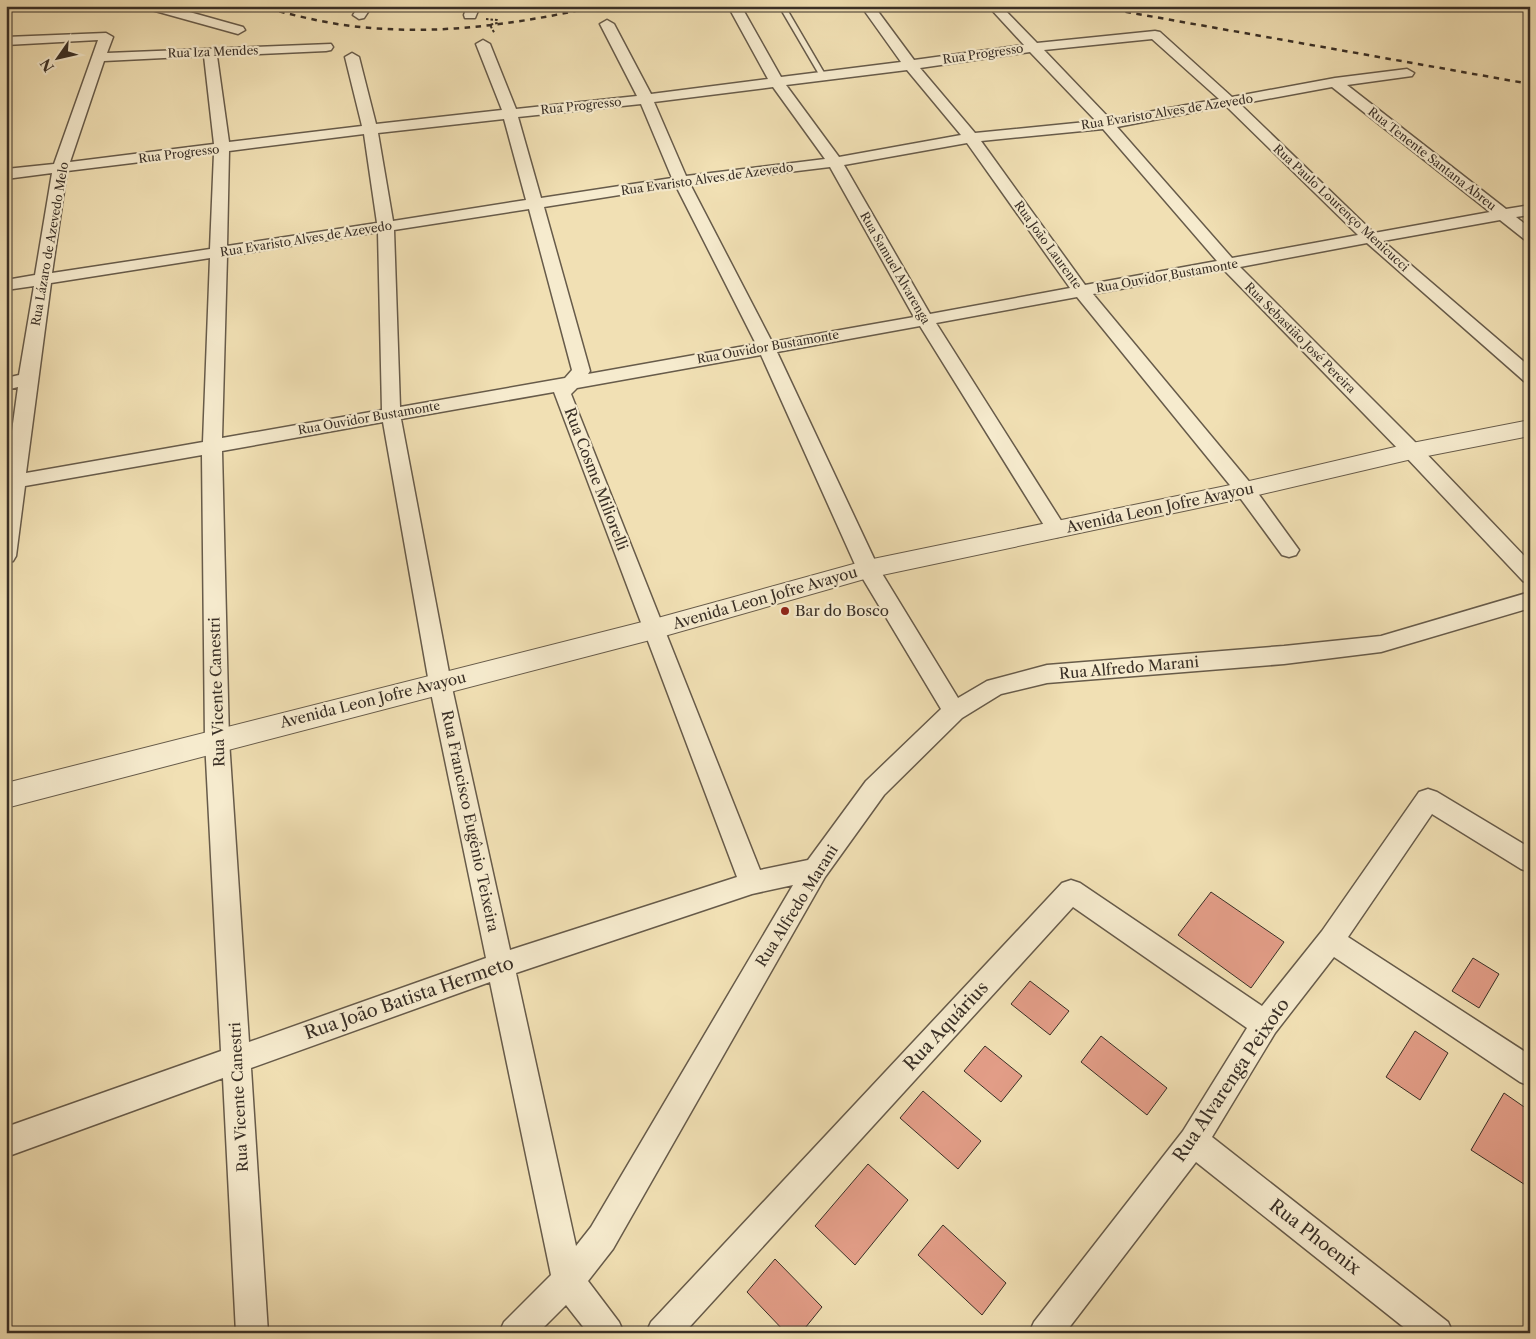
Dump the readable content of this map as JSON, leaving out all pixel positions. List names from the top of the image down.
{
  "streets": {
    "street": [
      "Rua Iza Mendes",
      "Rua Progresso",
      "Rua Evaristo Alves de Azevedo",
      "Rua Tenente Santana Abreu",
      "Rua Paulo Lourenço Menicucci",
      "Rua Lázaro de Azevedo Melo",
      "Rua João Laurente",
      "Rua Samuel Alvarenga",
      "Rua Ouvidor Bustamonte",
      "Rua Sebastião José Pereira",
      "Rua Cosme Miliorelli",
      "Avenida Leon Jofre Avayou",
      "Rua Alfredo Marani",
      "Rua Vicente Canestri",
      "Rua Francisco Eugênio Teixeira",
      "Rua João Batista Hermeto",
      "Rua Aquárius",
      "Rua Alvarenga Peixoto",
      "Rua Phoenix"
    ]
  },
  "crossings": [
    ["Rua Iza Mendes", "Rua Lázaro de Azevedo Melo"],
    ["Rua Iza Mendes", "Rua Vicente Canestri"],
    ["Rua Progresso", "Rua Paulo Lourenço Menicucci"],
    ["Rua Progresso", "Rua Lázaro de Azevedo Melo"],
    ["Rua Progresso", "Rua João Laurente"],
    ["Rua Progresso", "Rua Samuel Alvarenga"],
    ["Rua Progresso", "Rua Sebastião José Pereira"],
    ["Rua Progresso", "Rua Cosme Miliorelli"],
    ["Rua Progresso", "Rua Vicente Canestri"],
    ["Rua Progresso", "Rua Francisco Eugênio Teixeira"],
    ["Rua Evaristo Alves de Azevedo", "Rua Tenente Santana Abreu"],
    ["Rua Evaristo Alves de Azevedo", "Rua Paulo Lourenço Menicucci"],
    ["Rua Evaristo Alves de Azevedo", "Rua Lázaro de Azevedo Melo"],
    ["Rua Evaristo Alves de Azevedo", "Rua João Laurente"],
    ["Rua Evaristo Alves de Azevedo", "Rua Samuel Alvarenga"],
    ["Rua Evaristo Alves de Azevedo", "Rua Sebastião José Pereira"],
    ["Rua Evaristo Alves de Azevedo", "Rua Cosme Miliorelli"],
    ["Rua Evaristo Alves de Azevedo", "Rua Vicente Canestri"],
    ["Rua Evaristo Alves de Azevedo", "Rua Francisco Eugênio Teixeira"],
    ["Rua Tenente Santana Abreu", "Rua Ouvidor Bustamonte"],
    ["Rua Paulo Lourenço Menicucci", "Rua Ouvidor Bustamonte"],
    ["Rua Lázaro de Azevedo Melo", "Rua Ouvidor Bustamonte"],
    ["Rua João Laurente", "Rua Ouvidor Bustamonte"],
    ["Rua João Laurente", "Avenida Leon Jofre Avayou"],
    ["Rua Samuel Alvarenga", "Rua Ouvidor Bustamonte"],
    ["Rua Samuel Alvarenga", "Avenida Leon Jofre Avayou"],
    ["Rua Ouvidor Bustamonte", "Rua Sebastião José Pereira"],
    ["Rua Ouvidor Bustamonte", "Rua Cosme Miliorelli"],
    ["Rua Ouvidor Bustamonte", "Rua Vicente Canestri"],
    ["Rua Ouvidor Bustamonte", "Rua Francisco Eugênio Teixeira"],
    ["Rua Sebastião José Pereira", "Avenida Leon Jofre Avayou"],
    ["Rua Cosme Miliorelli", "Avenida Leon Jofre Avayou"],
    ["Rua Cosme Miliorelli", "Rua João Batista Hermeto"],
    ["Avenida Leon Jofre Avayou", "Rua Vicente Canestri"],
    ["Avenida Leon Jofre Avayou", "Rua Francisco Eugênio Teixeira"],
    ["Rua Alfredo Marani", "Rua Francisco Eugênio Teixeira"],
    ["Rua Alfredo Marani", "Rua João Batista Hermeto"],
    ["Rua Vicente Canestri", "Rua João Batista Hermeto"],
    ["Rua Francisco Eugênio Teixeira", "Rua João Batista Hermeto"],
    ["Rua Aquárius", "Rua Alvarenga Peixoto"],
    ["Rua Alvarenga Peixoto", "Rua Phoenix"]
  ],
  "places": ["Bar do Bosco"],
  "north": "bottom left"
}
